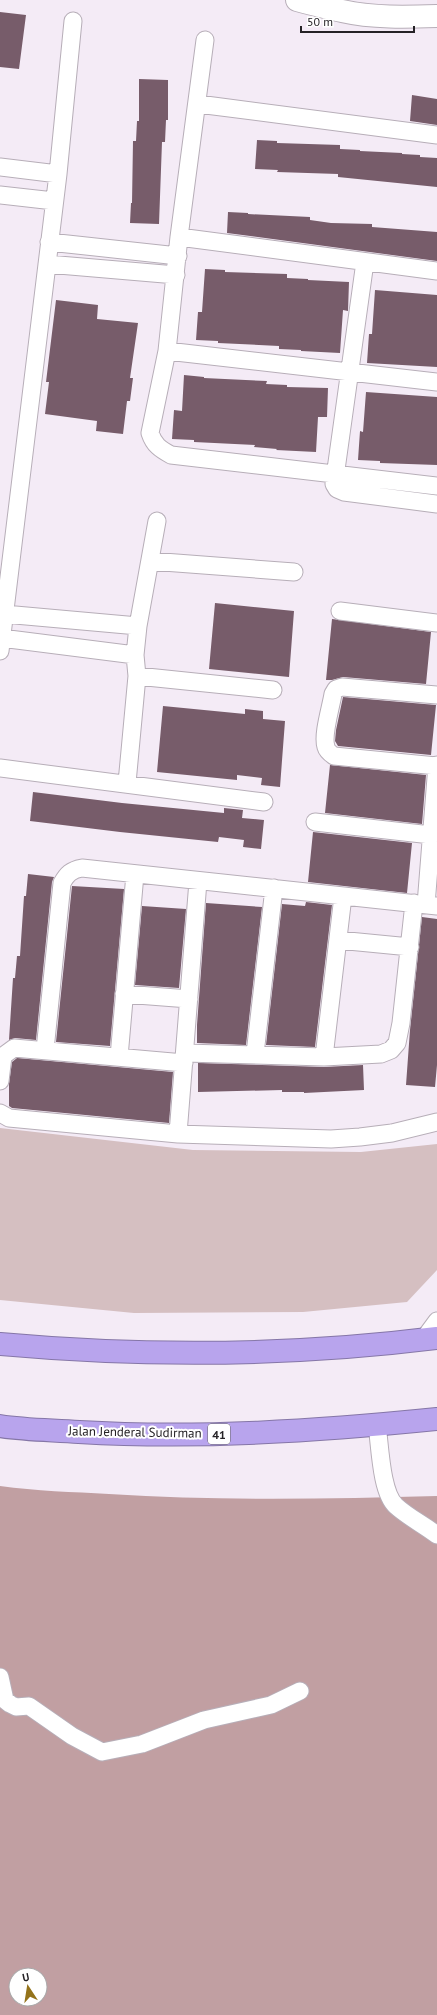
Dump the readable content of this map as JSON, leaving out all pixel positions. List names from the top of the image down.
{
  "streets": {
    "highway": ["Jalan Jenderal Sudirman", "41"]
  },
  "scale_bar": "50 m",
  "north": "top"
}
